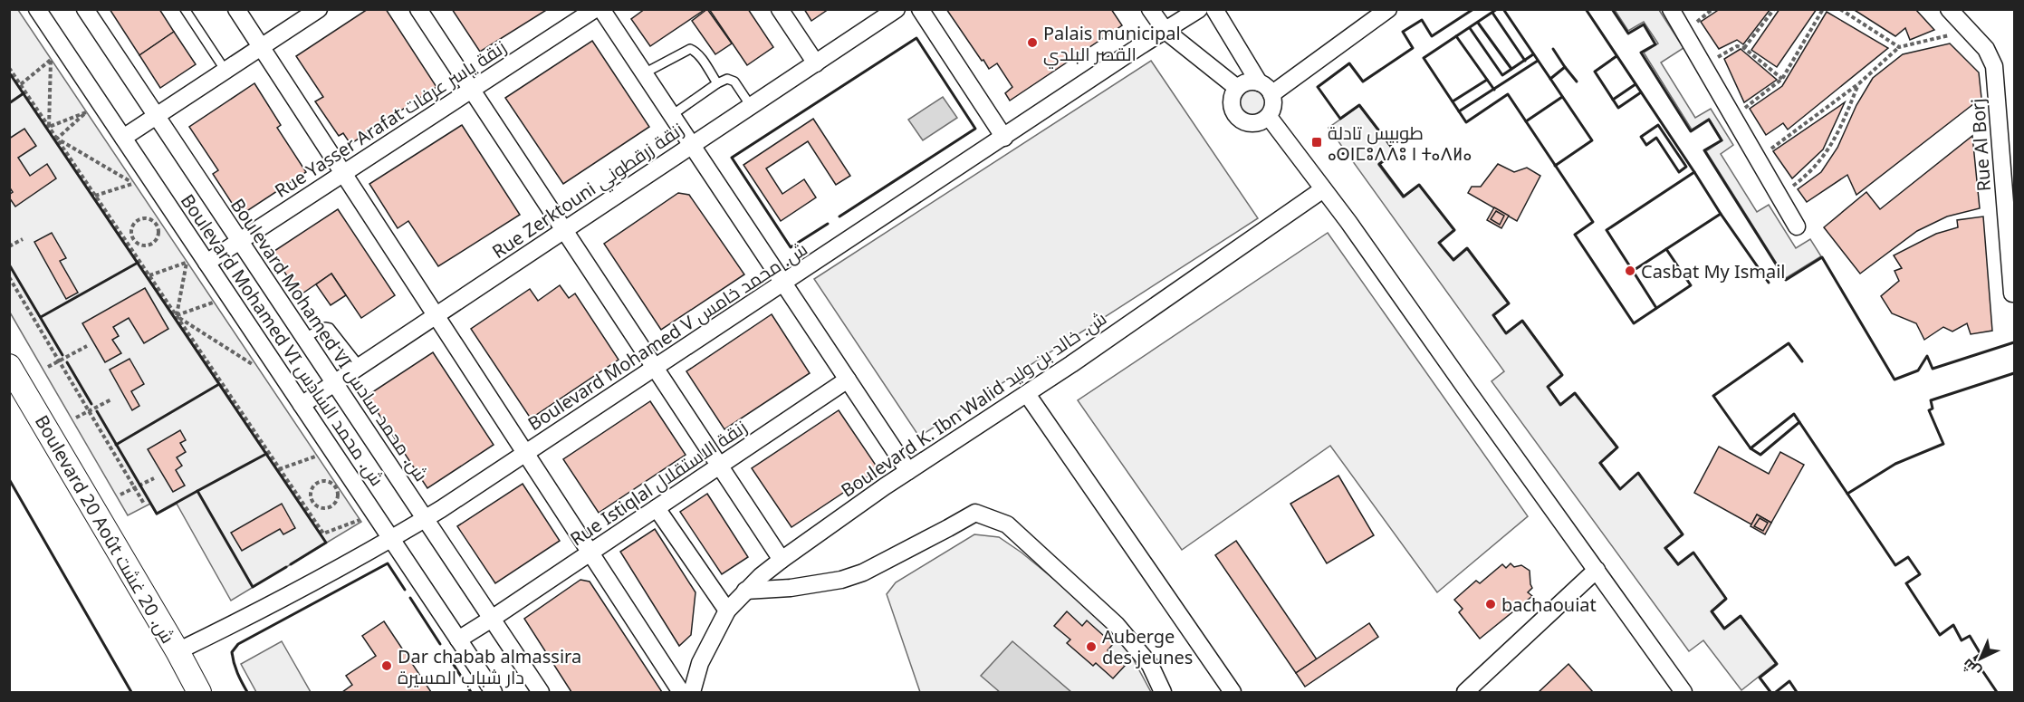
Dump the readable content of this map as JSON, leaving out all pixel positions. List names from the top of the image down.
{
  "streets": {
    "main road": ["Boulevard 20 Août ش. 20 غشت"],
    "street": [
      "Rue Yasser Arafat زنقة ياسر عرفات",
      "Rue Al Borj",
      "Rue Zerktouni زنقة زرقطوني",
      "Boulevard Mohamed V ش. محمد خامس",
      "Boulevard Mohamed VI ش. محمد السادس",
      "Boulevard Mohamed VI ش. محمد سادس",
      "Boulevard K. Ibn Walid ش. خالد بن وليد",
      "Rue Istiqlal زنقة الاستقلال"
    ]
  },
  "crossings": [
    ["Rue Yasser Arafat زنقة ياسر عرفات", "Boulevard Mohamed VI ش. محمد السادس"],
    ["Rue Yasser Arafat زنقة ياسر عرفات", "Boulevard Mohamed VI ش. محمد سادس"],
    ["Rue Zerktouni زنقة زرقطوني", "Boulevard Mohamed VI ش. محمد السادس"],
    ["Rue Zerktouni زنقة زرقطوني", "Boulevard Mohamed VI ش. محمد سادس"],
    ["Boulevard Mohamed V ش. محمد خامس", "Boulevard Mohamed VI ش. محمد السادس"],
    ["Boulevard Mohamed V ش. محمد خامس", "Boulevard Mohamed VI ش. محمد سادس"],
    ["Boulevard Mohamed V ش. محمد خامس", "Boulevard 20 Août ش. 20 غشت"],
    ["Boulevard Mohamed VI ش. محمد السادس", "Rue Istiqlal زنقة الاستقلال"],
    ["Boulevard Mohamed VI ش. محمد سادس", "Rue Istiqlal زنقة الاستقلال"]
  ],
  "places": {
    "other": [
      "Palais municipal القصر البلدي",
      "Casbat My Ismail",
      "bachaouiat",
      "Auberge des jeunes",
      "Dar chabab almassira دار شباب المسيرة"
    ],
    "transit": ["طوبيس تادلة ⴰⵙⵏⵎⵓⴷⴷⵓ ⵏ ⵜⴰⴷⵍⴰ"]
  },
  "north": "bottom left"
}
